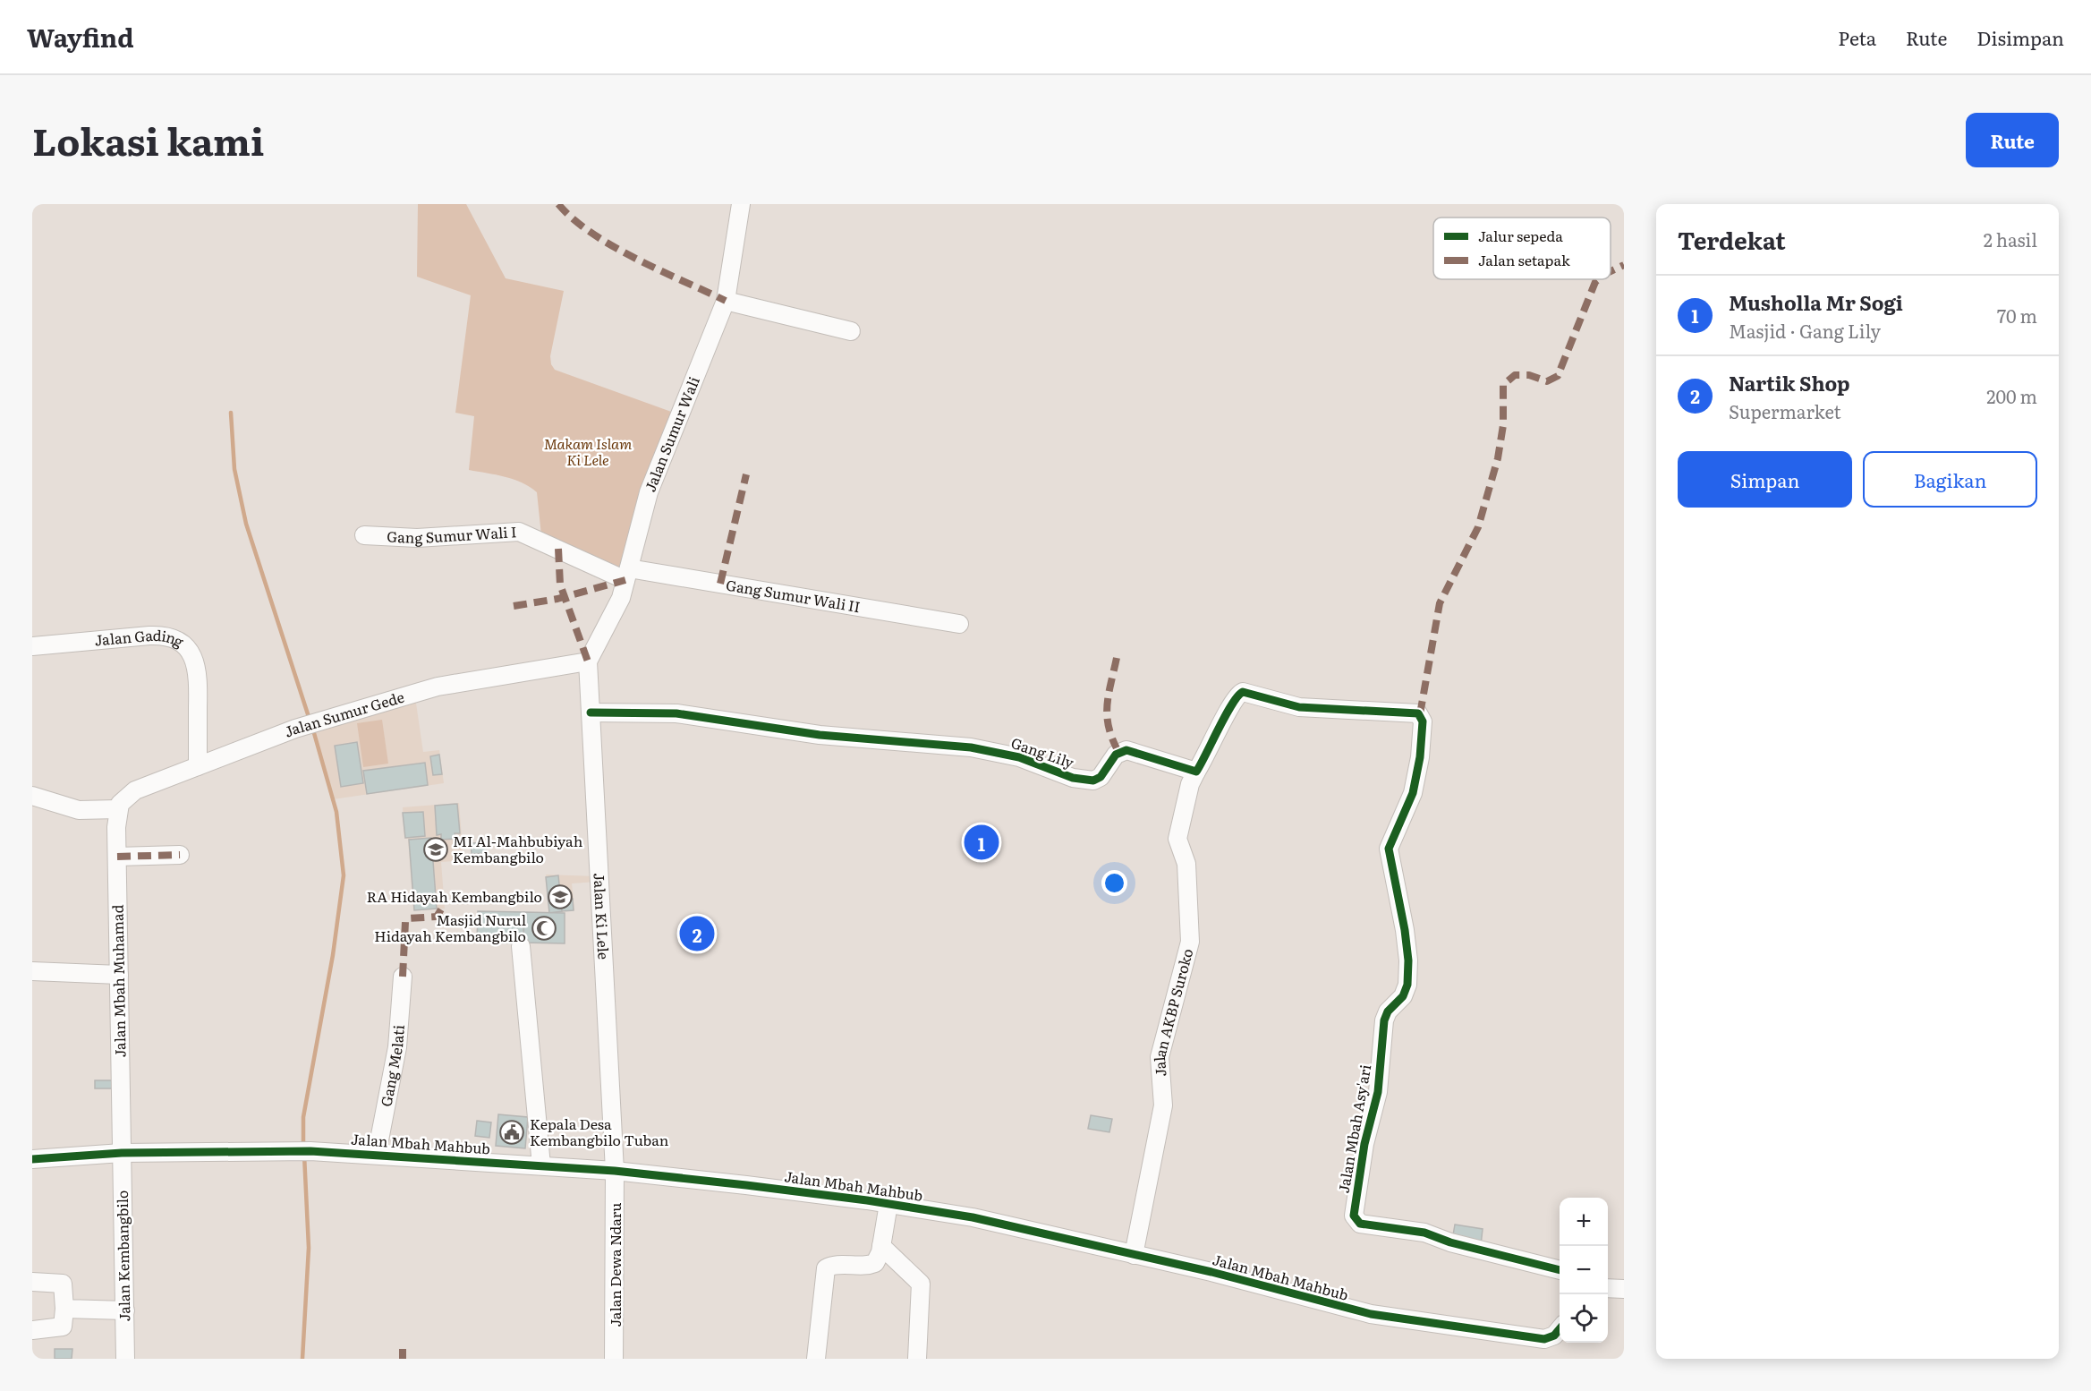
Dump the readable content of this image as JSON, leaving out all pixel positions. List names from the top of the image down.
{
  "streets": {
    "street": [
      "Jalan Sumur Wali",
      "Gang Sumur Wali I",
      "Gang Sumur Wali II",
      "Jalan Gading",
      "Jalan Sumur Gede",
      "Gang Lily",
      "Jalan Ki Lele",
      "Jalan Mbah Muhamad",
      "Jalan AKBP Suroko",
      "Gang Melati",
      "Jalan Mbah Asy'ari",
      "Jalan Mbah Mahbub",
      "Jalan Kembangbilo",
      "Jalan Dewa Ndaru"
    ]
  },
  "crossings": [
    ["Jalan Sumur Wali", "Gang Sumur Wali I"],
    ["Jalan Sumur Wali", "Gang Sumur Wali II"],
    ["Jalan Sumur Wali", "Jalan Sumur Gede"],
    ["Jalan Sumur Wali", "Jalan Ki Lele"],
    ["Gang Sumur Wali I", "Gang Sumur Wali II"],
    ["Jalan Gading", "Jalan Sumur Gede"],
    ["Jalan Sumur Gede", "Jalan Ki Lele"],
    ["Jalan Sumur Gede", "Jalan Mbah Muhamad"],
    ["Gang Lily", "Jalan Ki Lele"],
    ["Gang Lily", "Jalan AKBP Suroko"],
    ["Gang Lily", "Jalan Mbah Asy'ari"],
    ["Jalan Ki Lele", "Jalan Mbah Mahbub"],
    ["Jalan Ki Lele", "Jalan Dewa Ndaru"],
    ["Jalan Mbah Muhamad", "Jalan Mbah Mahbub"],
    ["Jalan Mbah Muhamad", "Jalan Kembangbilo"],
    ["Jalan AKBP Suroko", "Jalan Mbah Asy'ari"],
    ["Jalan AKBP Suroko", "Jalan Mbah Mahbub"],
    ["Gang Melati", "Jalan Mbah Mahbub"],
    ["Jalan Mbah Mahbub", "Jalan Kembangbilo"],
    ["Jalan Mbah Mahbub", "Jalan Dewa Ndaru"]
  ],
  "parks": ["Makam Islam Ki Lele"],
  "places": {
    "school or university": ["MI Al-Mahbubiyah Kembangbilo", "RA Hidayah Kembangbilo"],
    "mosque": ["Masjid Nurul Hidayah Kembangbilo"],
    "public building": ["Kepala Desa Kembangbilo Tuban"]
  },
  "legend": ["Jalur sepeda", "Jalan setapak"],
  "page": {
    "header": "Wayfind",
    "nav": ["Peta", "Rute", "Disimpan"],
    "title": "Lokasi kami",
    "buttons": [
      "Rute",
      ["Simpan", "Bagikan"]
    ],
    "heading": ["Terdekat", "2 hasil"],
    "list": [
      {
        "mark": "1",
        "name": "Musholla Mr Sogi",
        "note": "Masjid · Gang Lily",
        "value": "70 m"
      },
      {
        "mark": "2",
        "name": "Nartik Shop",
        "note": "Supermarket",
        "value": "200 m"
      }
    ],
    "pins": ["1", "2"],
    "map_buttons": ["+", "−"]
  }
}
